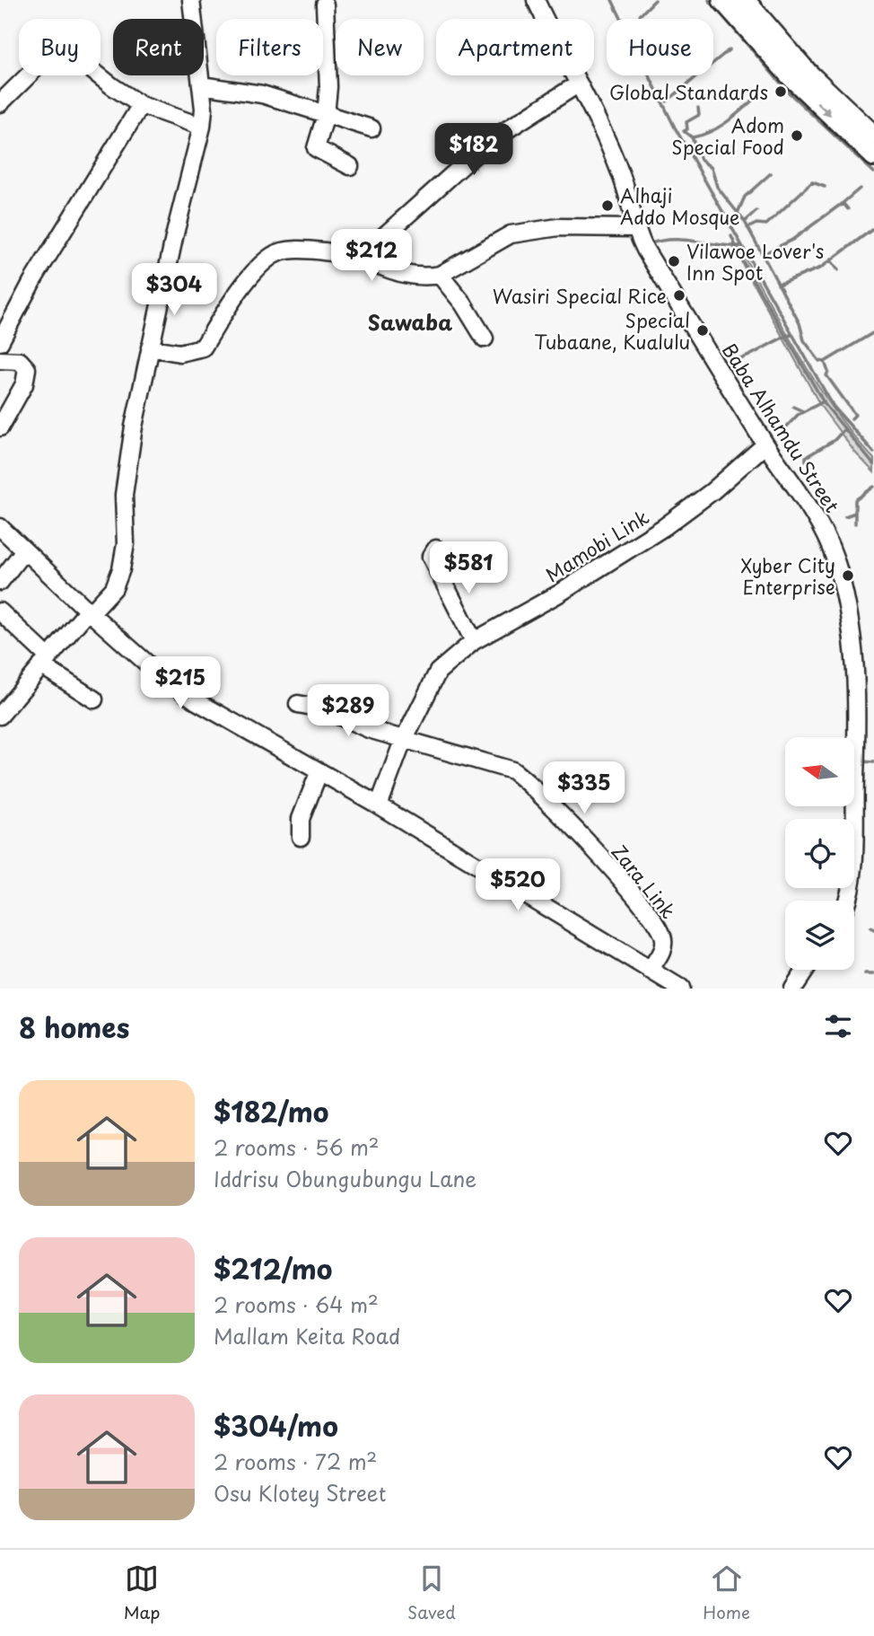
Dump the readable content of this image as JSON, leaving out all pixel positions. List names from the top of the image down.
{
  "streets": {
    "street": ["Baba Alhamdu Street", "Mamobi Link", "Zara Link"]
  },
  "crossings": [
    ["Baba Alhamdu Street", "Mamobi Link"],
    ["Mamobi Link", "Zara Link"]
  ],
  "districts": ["Sawaba"],
  "places": [
    "Global Standards",
    "Adom Special Food",
    "Alhaji Addo Mosque",
    "Vilawoe Lover's Inn Spot",
    "Wasiri Special Rice",
    "Special Tubaane, Kualulu",
    "Xyber City Enterprise"
  ],
  "north": "left",
  "page": {
    "chip": [
      "Buy",
      "Rent",
      "Filters",
      "New",
      "Apartment",
      "House"
    ],
    "price": [
      "$182",
      "$212",
      "$304",
      "$581",
      "$215",
      "$289",
      "$335",
      "$520"
    ],
    "heading": "8 homes",
    "list": [
      {
        "name": "$182/mo",
        "note": "2 rooms · 56 m² · Iddrisu Obungubungu Lane"
      },
      {
        "name": "$212/mo",
        "note": "2 rooms · 64 m² · Mallam Keita Road"
      },
      {
        "name": "$304/mo",
        "note": "2 rooms · 72 m² · Osu Klotey Street"
      }
    ],
    "tabs": ["Map", "Saved", "Home"]
  }
}
